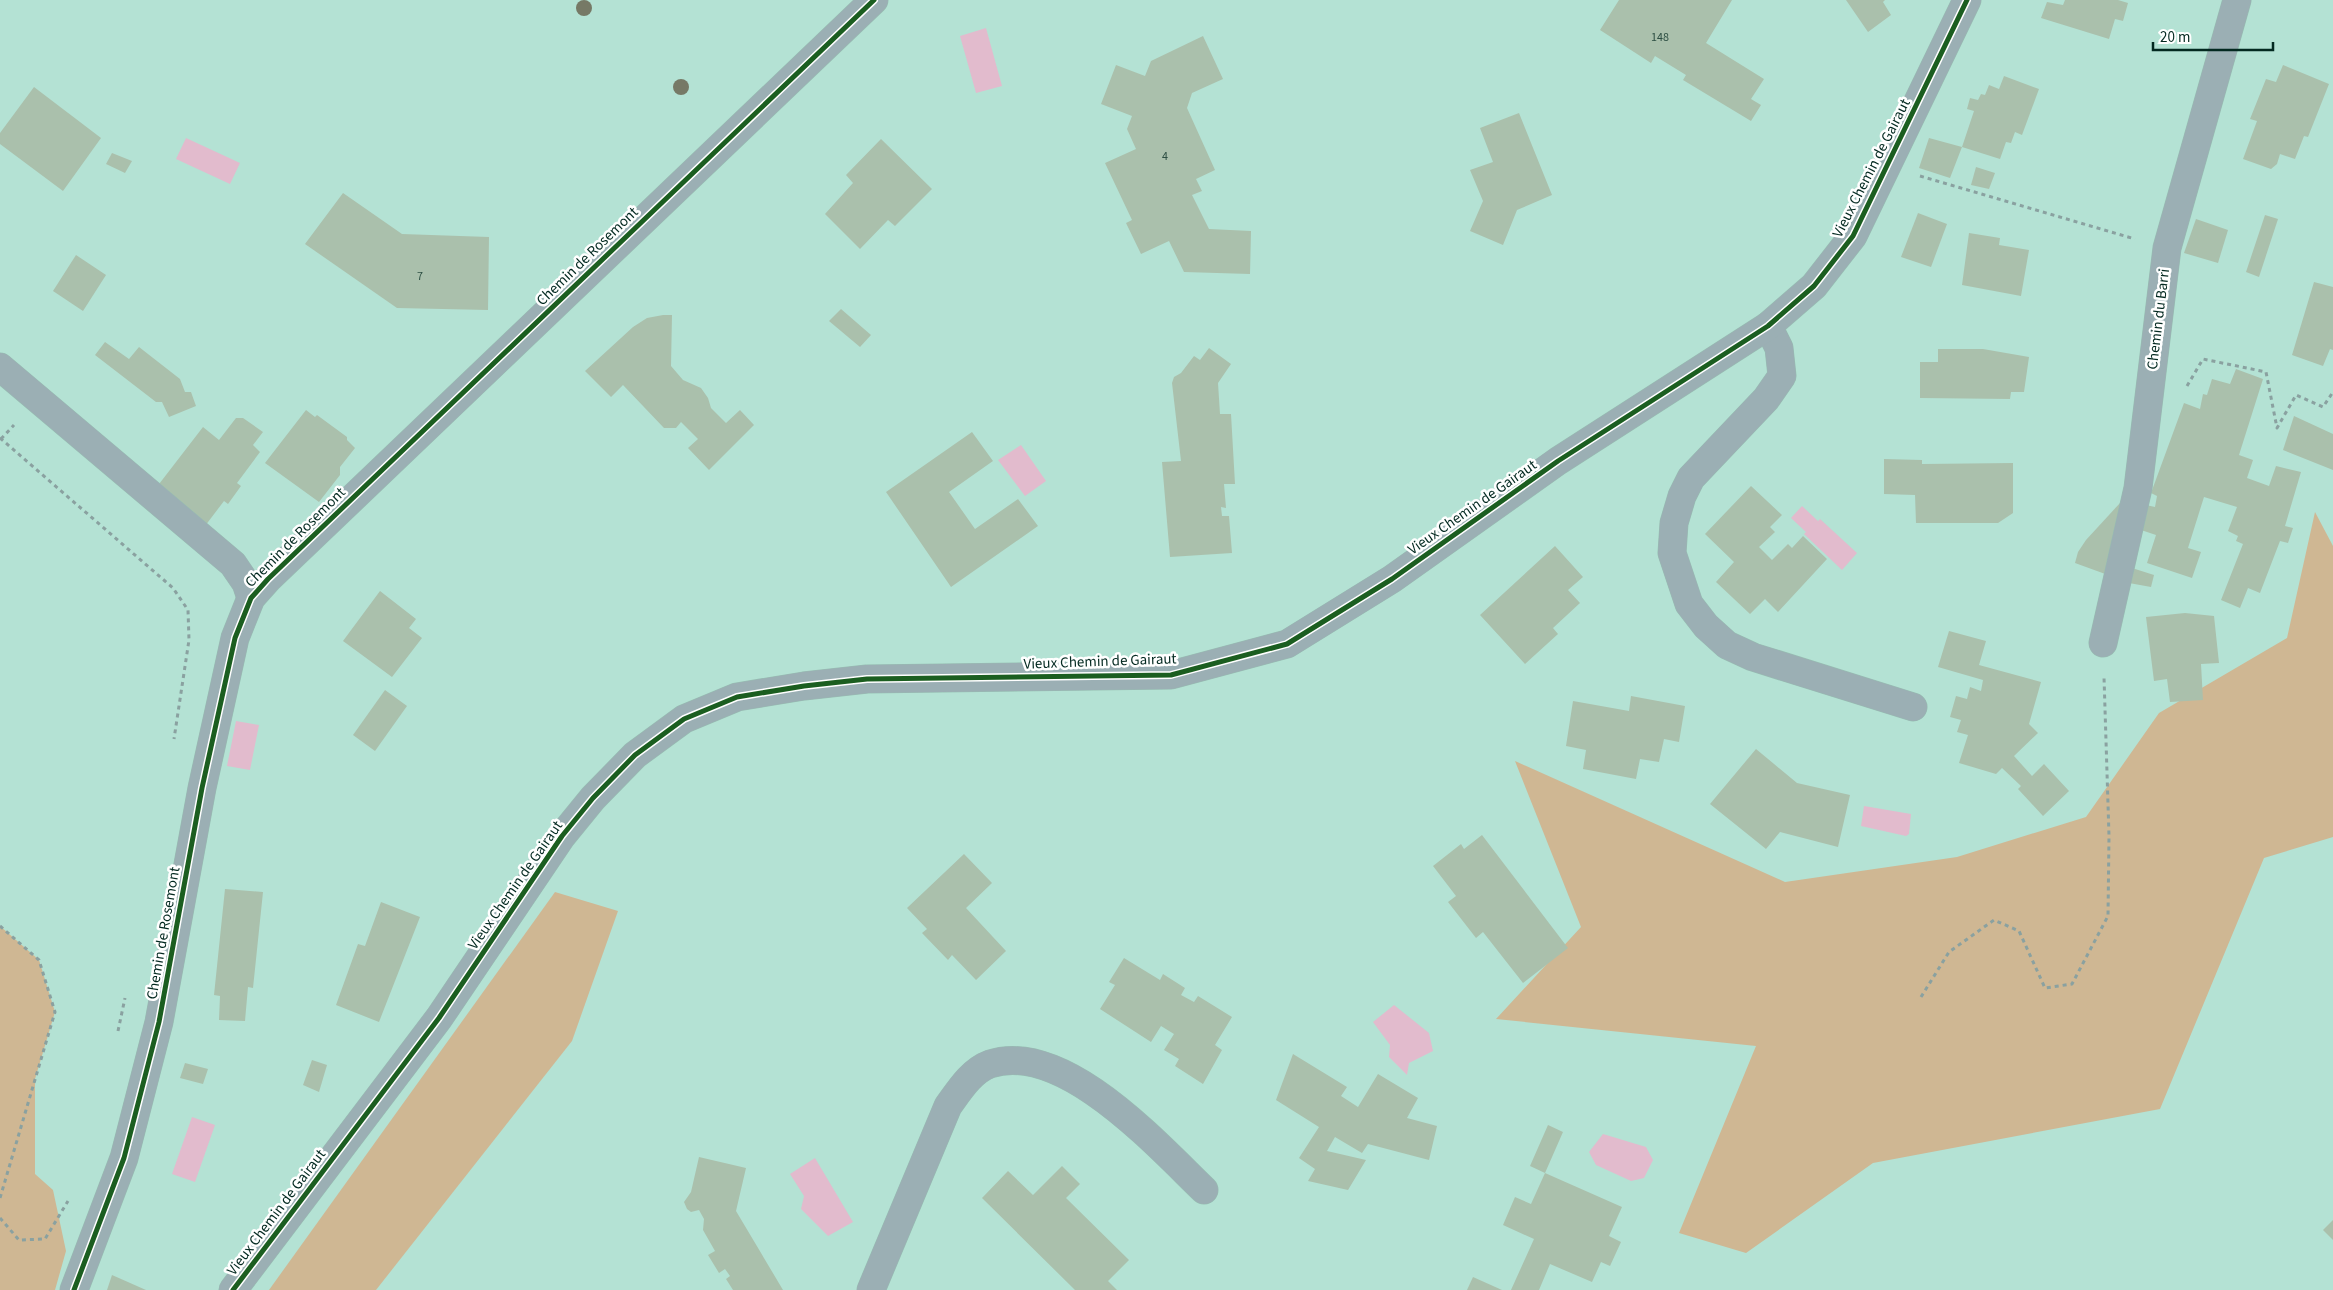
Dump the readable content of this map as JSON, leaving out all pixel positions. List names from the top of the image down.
{
  "streets": {
    "street": ["Vieux Chemin de Gairaut", "Chemin de Rosemont", "Chemin du Barri"]
  },
  "house_numbers": ["148", "4", "7"],
  "scale_bar": "20 m"
}
